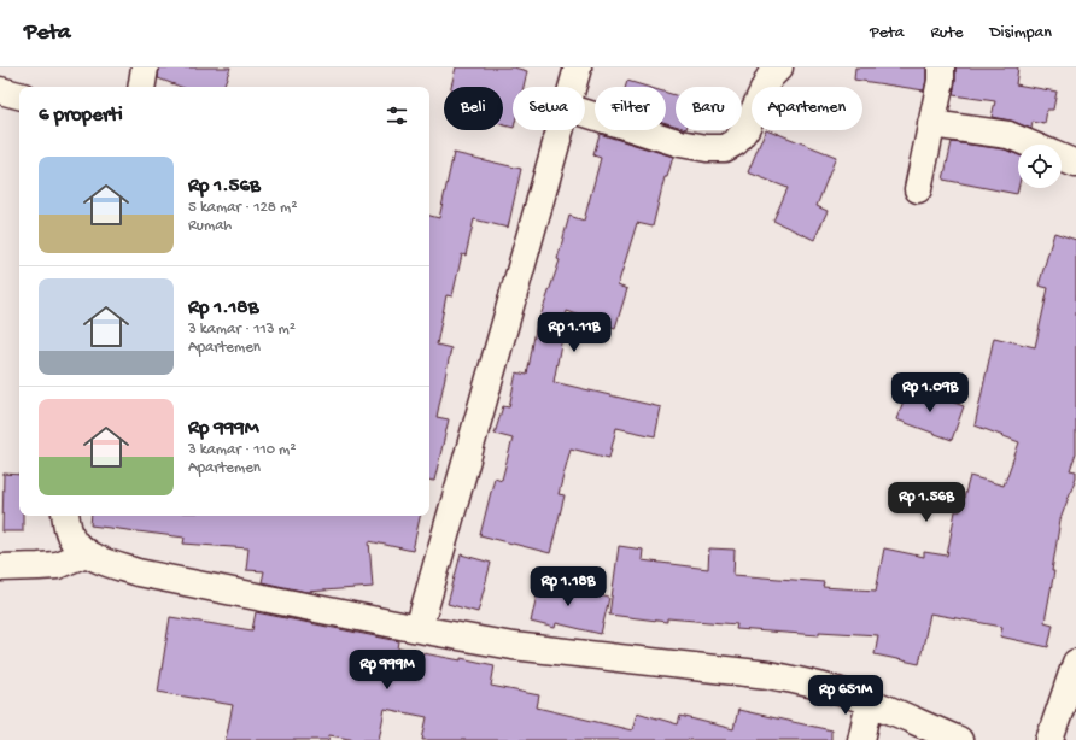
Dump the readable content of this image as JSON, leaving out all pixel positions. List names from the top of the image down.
{
  "page": {
    "header": "Peta",
    "nav": ["Peta", "Rute", "Disimpan"],
    "chip": [
      "Beli",
      "Sewa",
      "Filter",
      "Baru",
      "Apartemen"
    ],
    "heading": "6 properti",
    "list": [
      {
        "name": "Rp 1.56B",
        "note": "5 kamar · 128 m² · Rumah"
      },
      {
        "name": "Rp 1.18B",
        "note": "3 kamar · 113 m² · Apartemen"
      },
      {
        "name": "Rp 999M",
        "note": "3 kamar · 110 m² · Apartemen"
      }
    ],
    "price": [
      "Rp 1.11B",
      "Rp 1.09B",
      "Rp 1.56B",
      "Rp 1.18B",
      "Rp 999M",
      "Rp 651M"
    ]
  }
}
